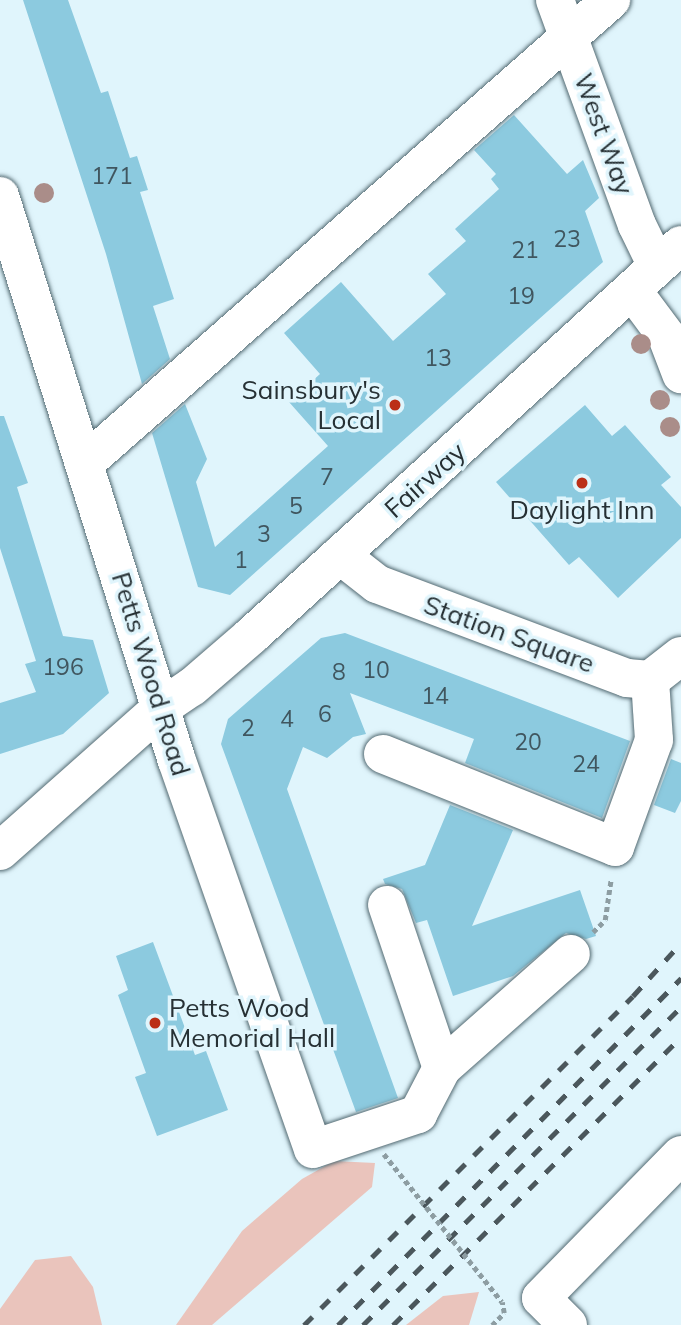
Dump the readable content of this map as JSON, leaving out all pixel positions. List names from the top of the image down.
{
  "streets": {
    "street": [
      "West Way",
      "Fairway",
      "Station Square",
      "Petts Wood Road"
    ]
  },
  "crossings": [
    ["West Way", "Fairway"],
    ["Fairway", "Station Square"],
    ["Fairway", "Petts Wood Road"]
  ],
  "places": ["Sainsbury's Local", "Daylight Inn", "Petts Wood Memorial Hall"],
  "house_numbers": [
    "171",
    "23",
    "21",
    "19",
    "13",
    "7",
    "5",
    "3",
    "1",
    "196",
    "10",
    "8",
    "14",
    "6",
    "4",
    "2",
    "20",
    "24"
  ]
}
